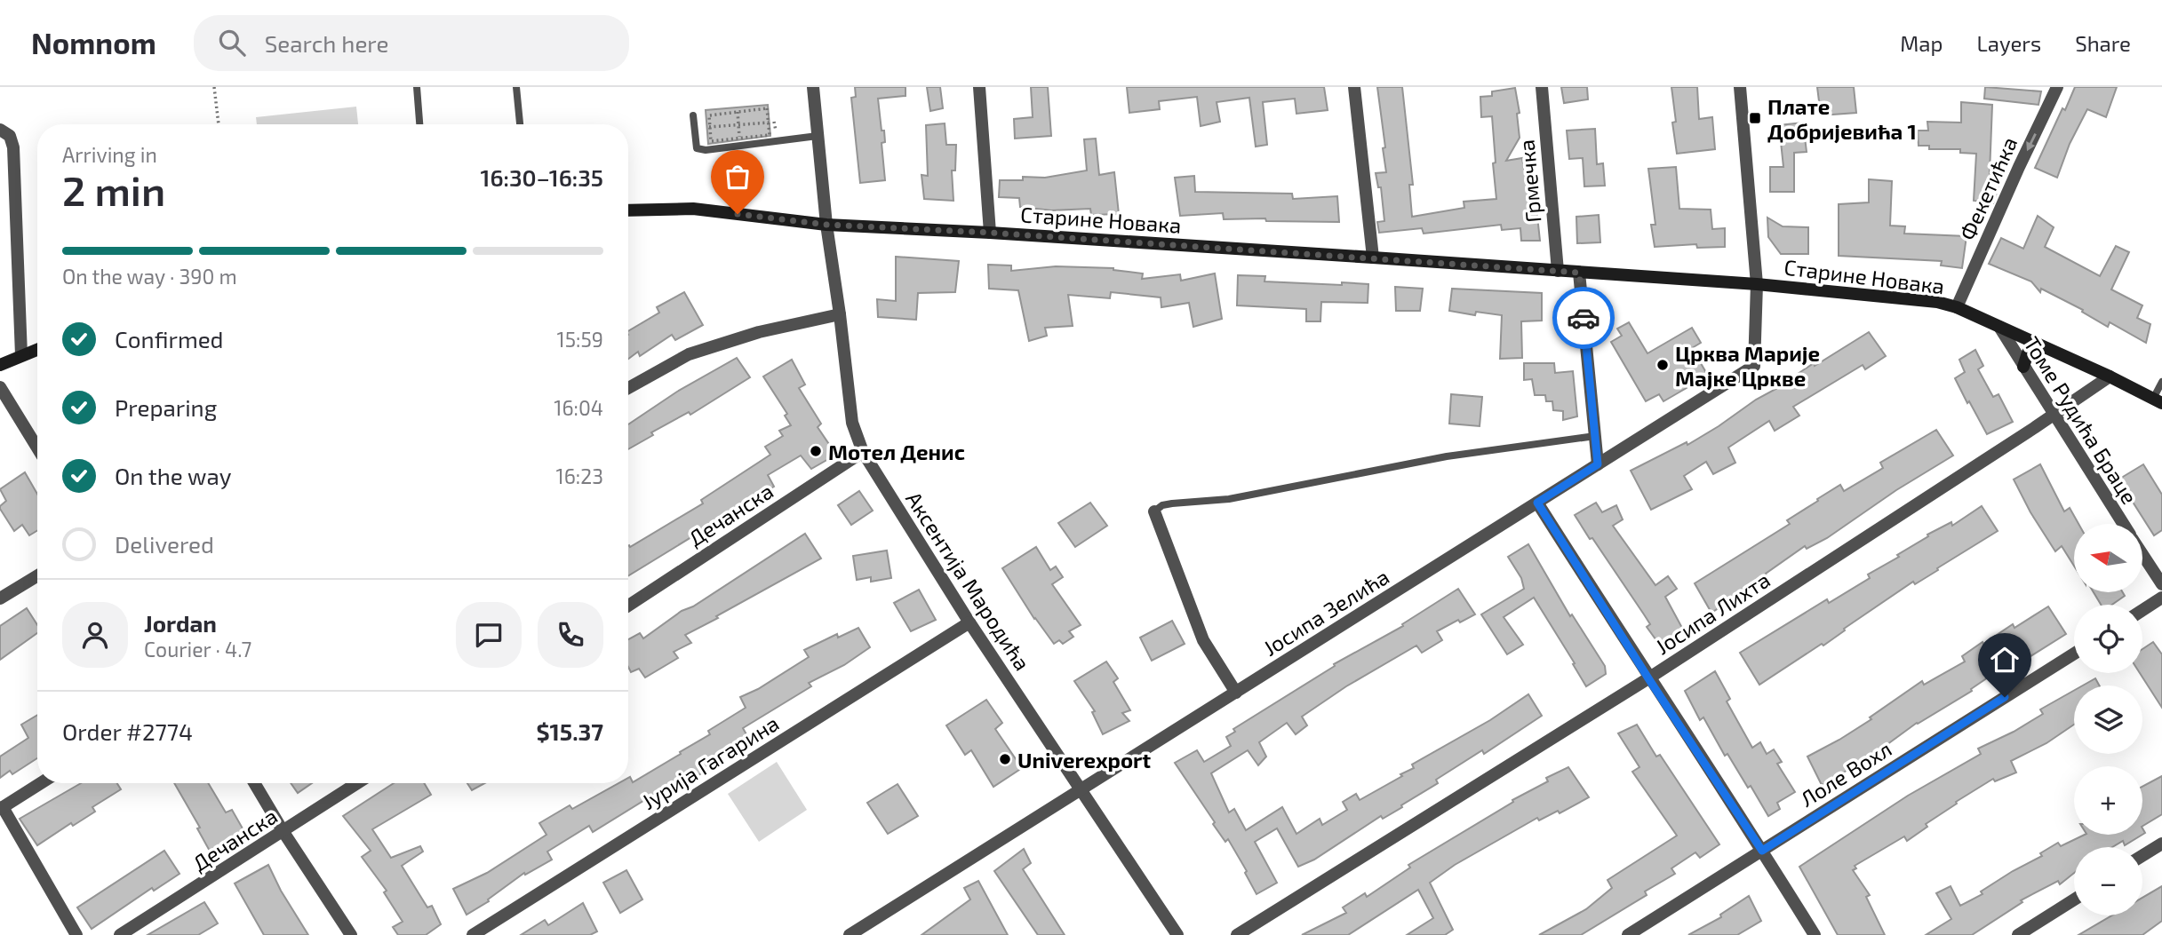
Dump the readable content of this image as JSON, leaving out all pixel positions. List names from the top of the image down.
{
  "streets": {
    "street": [
      "Грмечка",
      "Фекетићка",
      "Старине Новака",
      "Томе Рудића Браце",
      "Дечанска",
      "Аксентија Мародића",
      "Јосипа Зелића",
      "Јосипа Лихта",
      "Јурија Гагарина",
      "Лоле Вохл"
    ]
  },
  "crossings": [
    ["Грмечка", "Старине Новака"],
    ["Фекетићка", "Старине Новака"],
    ["Старине Новака", "Томе Рудића Браце"],
    ["Старине Новака", "Аксентија Мародића"],
    ["Старине Новака", "Јосипа Зелића"],
    ["Старине Новака", "Јосипа Лихта"],
    ["Томе Рудића Браце", "Јосипа Лихта"],
    ["Дечанска", "Аксентија Мародића"],
    ["Аксентија Мародића", "Јосипа Зелића"],
    ["Аксентија Мародића", "Јурија Гагарина"]
  ],
  "one_way": ["Фекетићка"],
  "places": {
    "transit": ["Плате Добријевића 1"],
    "other": ["Црква Марије Мајке Цркве", "Мотел Денис", "Univerexport"]
  },
  "north": "left",
  "page": {
    "header": "Nomnom",
    "search": "Search here",
    "nav": ["Map", "Layers", "Share"],
    "heading": ["2 min", "Arriving in", "16:30–16:35"],
    "panel": [
      "Jordan",
      "Courier · 4.7",
      "Order #2774",
      "$15.37"
    ],
    "bar": "On the way · 390 m",
    "list": [
      ["Confirmed", "15:59"],
      ["Preparing", "16:04"],
      ["On the way", "16:23"],
      "Delivered"
    ],
    "map_buttons": ["+", "−"]
  }
}
